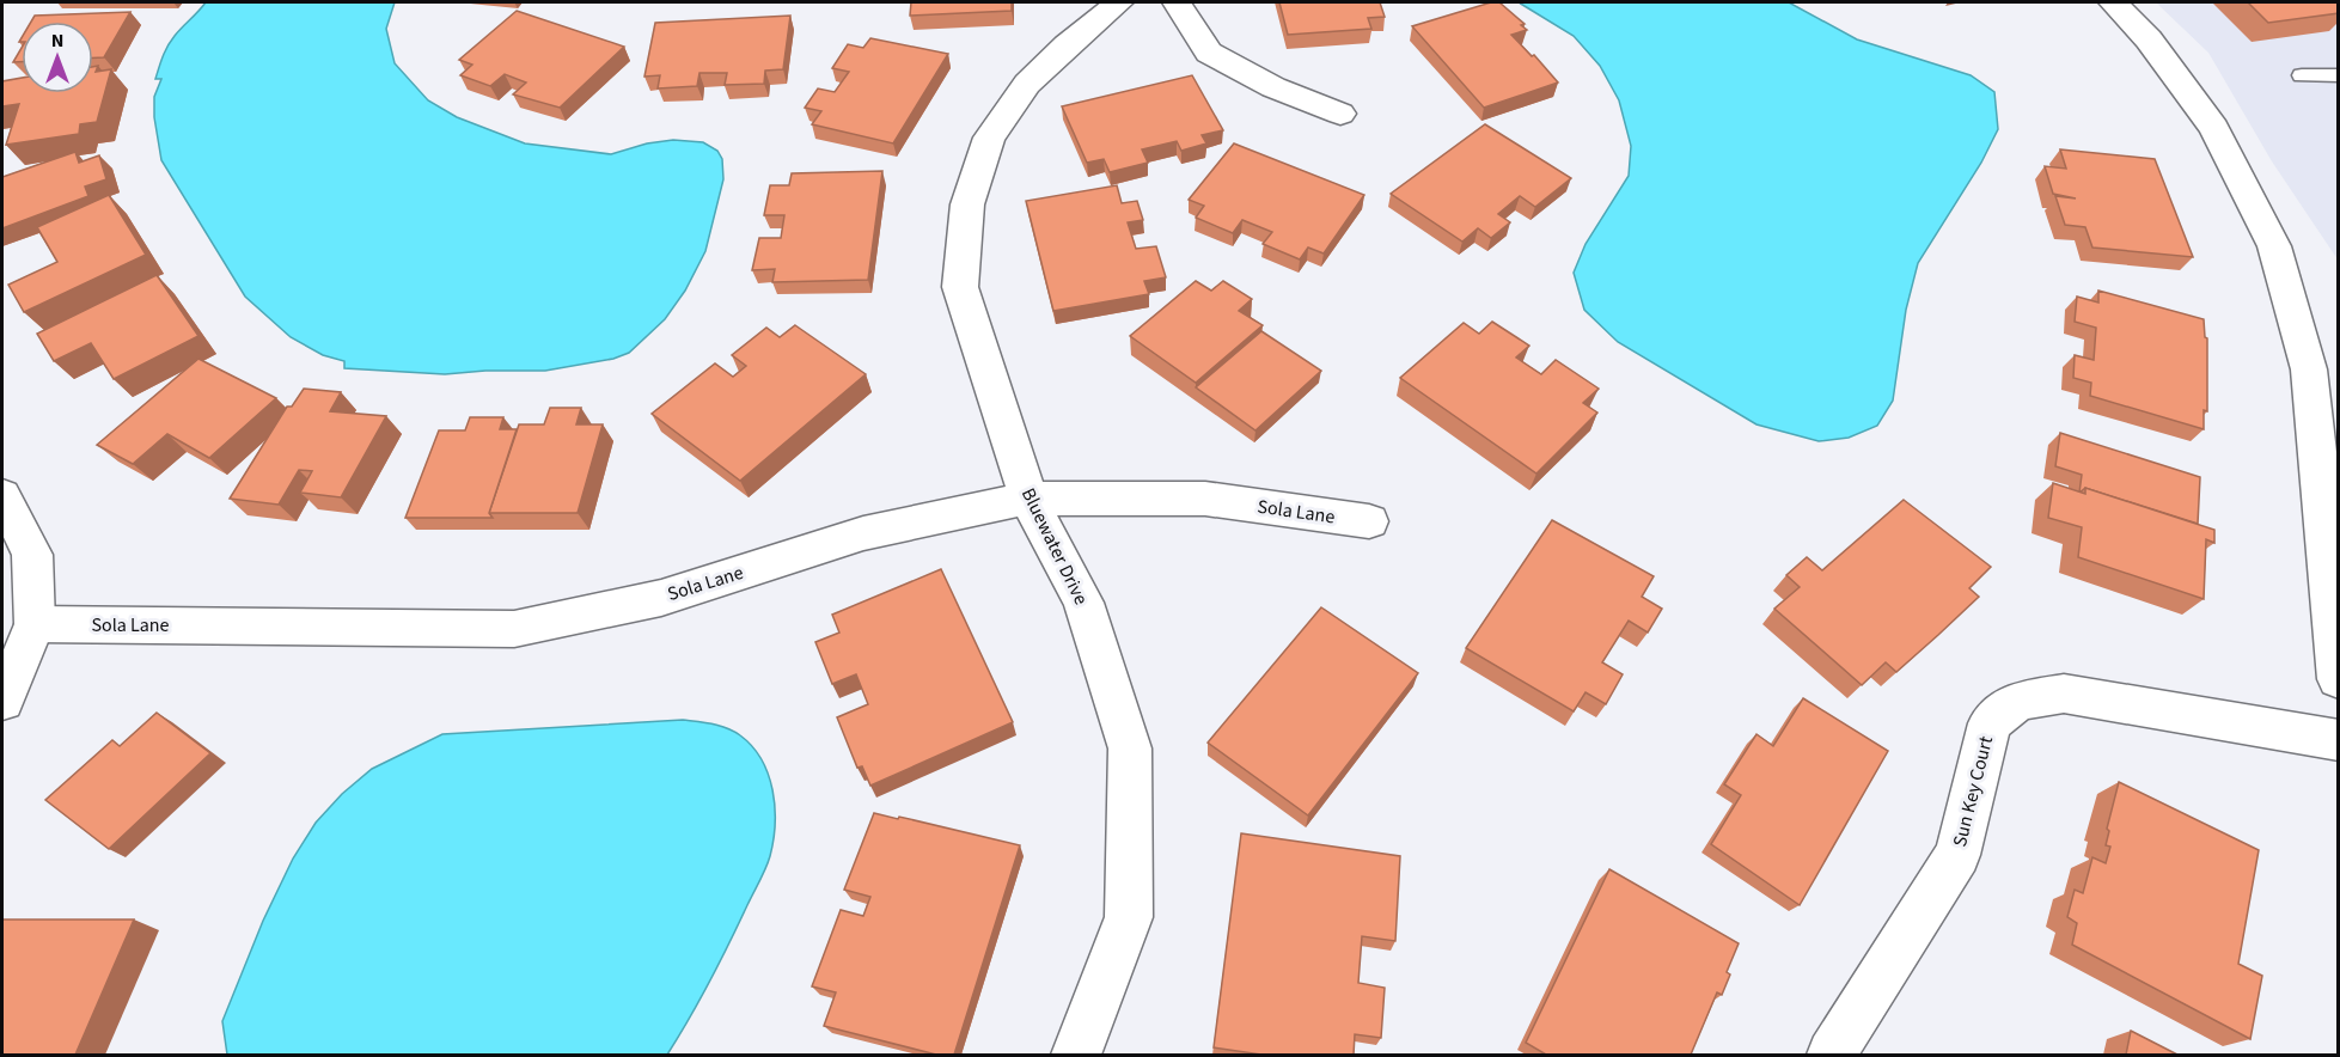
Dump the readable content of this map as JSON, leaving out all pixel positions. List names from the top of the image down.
{
  "streets": {
    "street": ["Sola Lane", "Bluewater Drive", "Sun Key Court"]
  },
  "crossings": [
    ["Sola Lane", "Bluewater Drive"]
  ],
  "north": "top"
}
